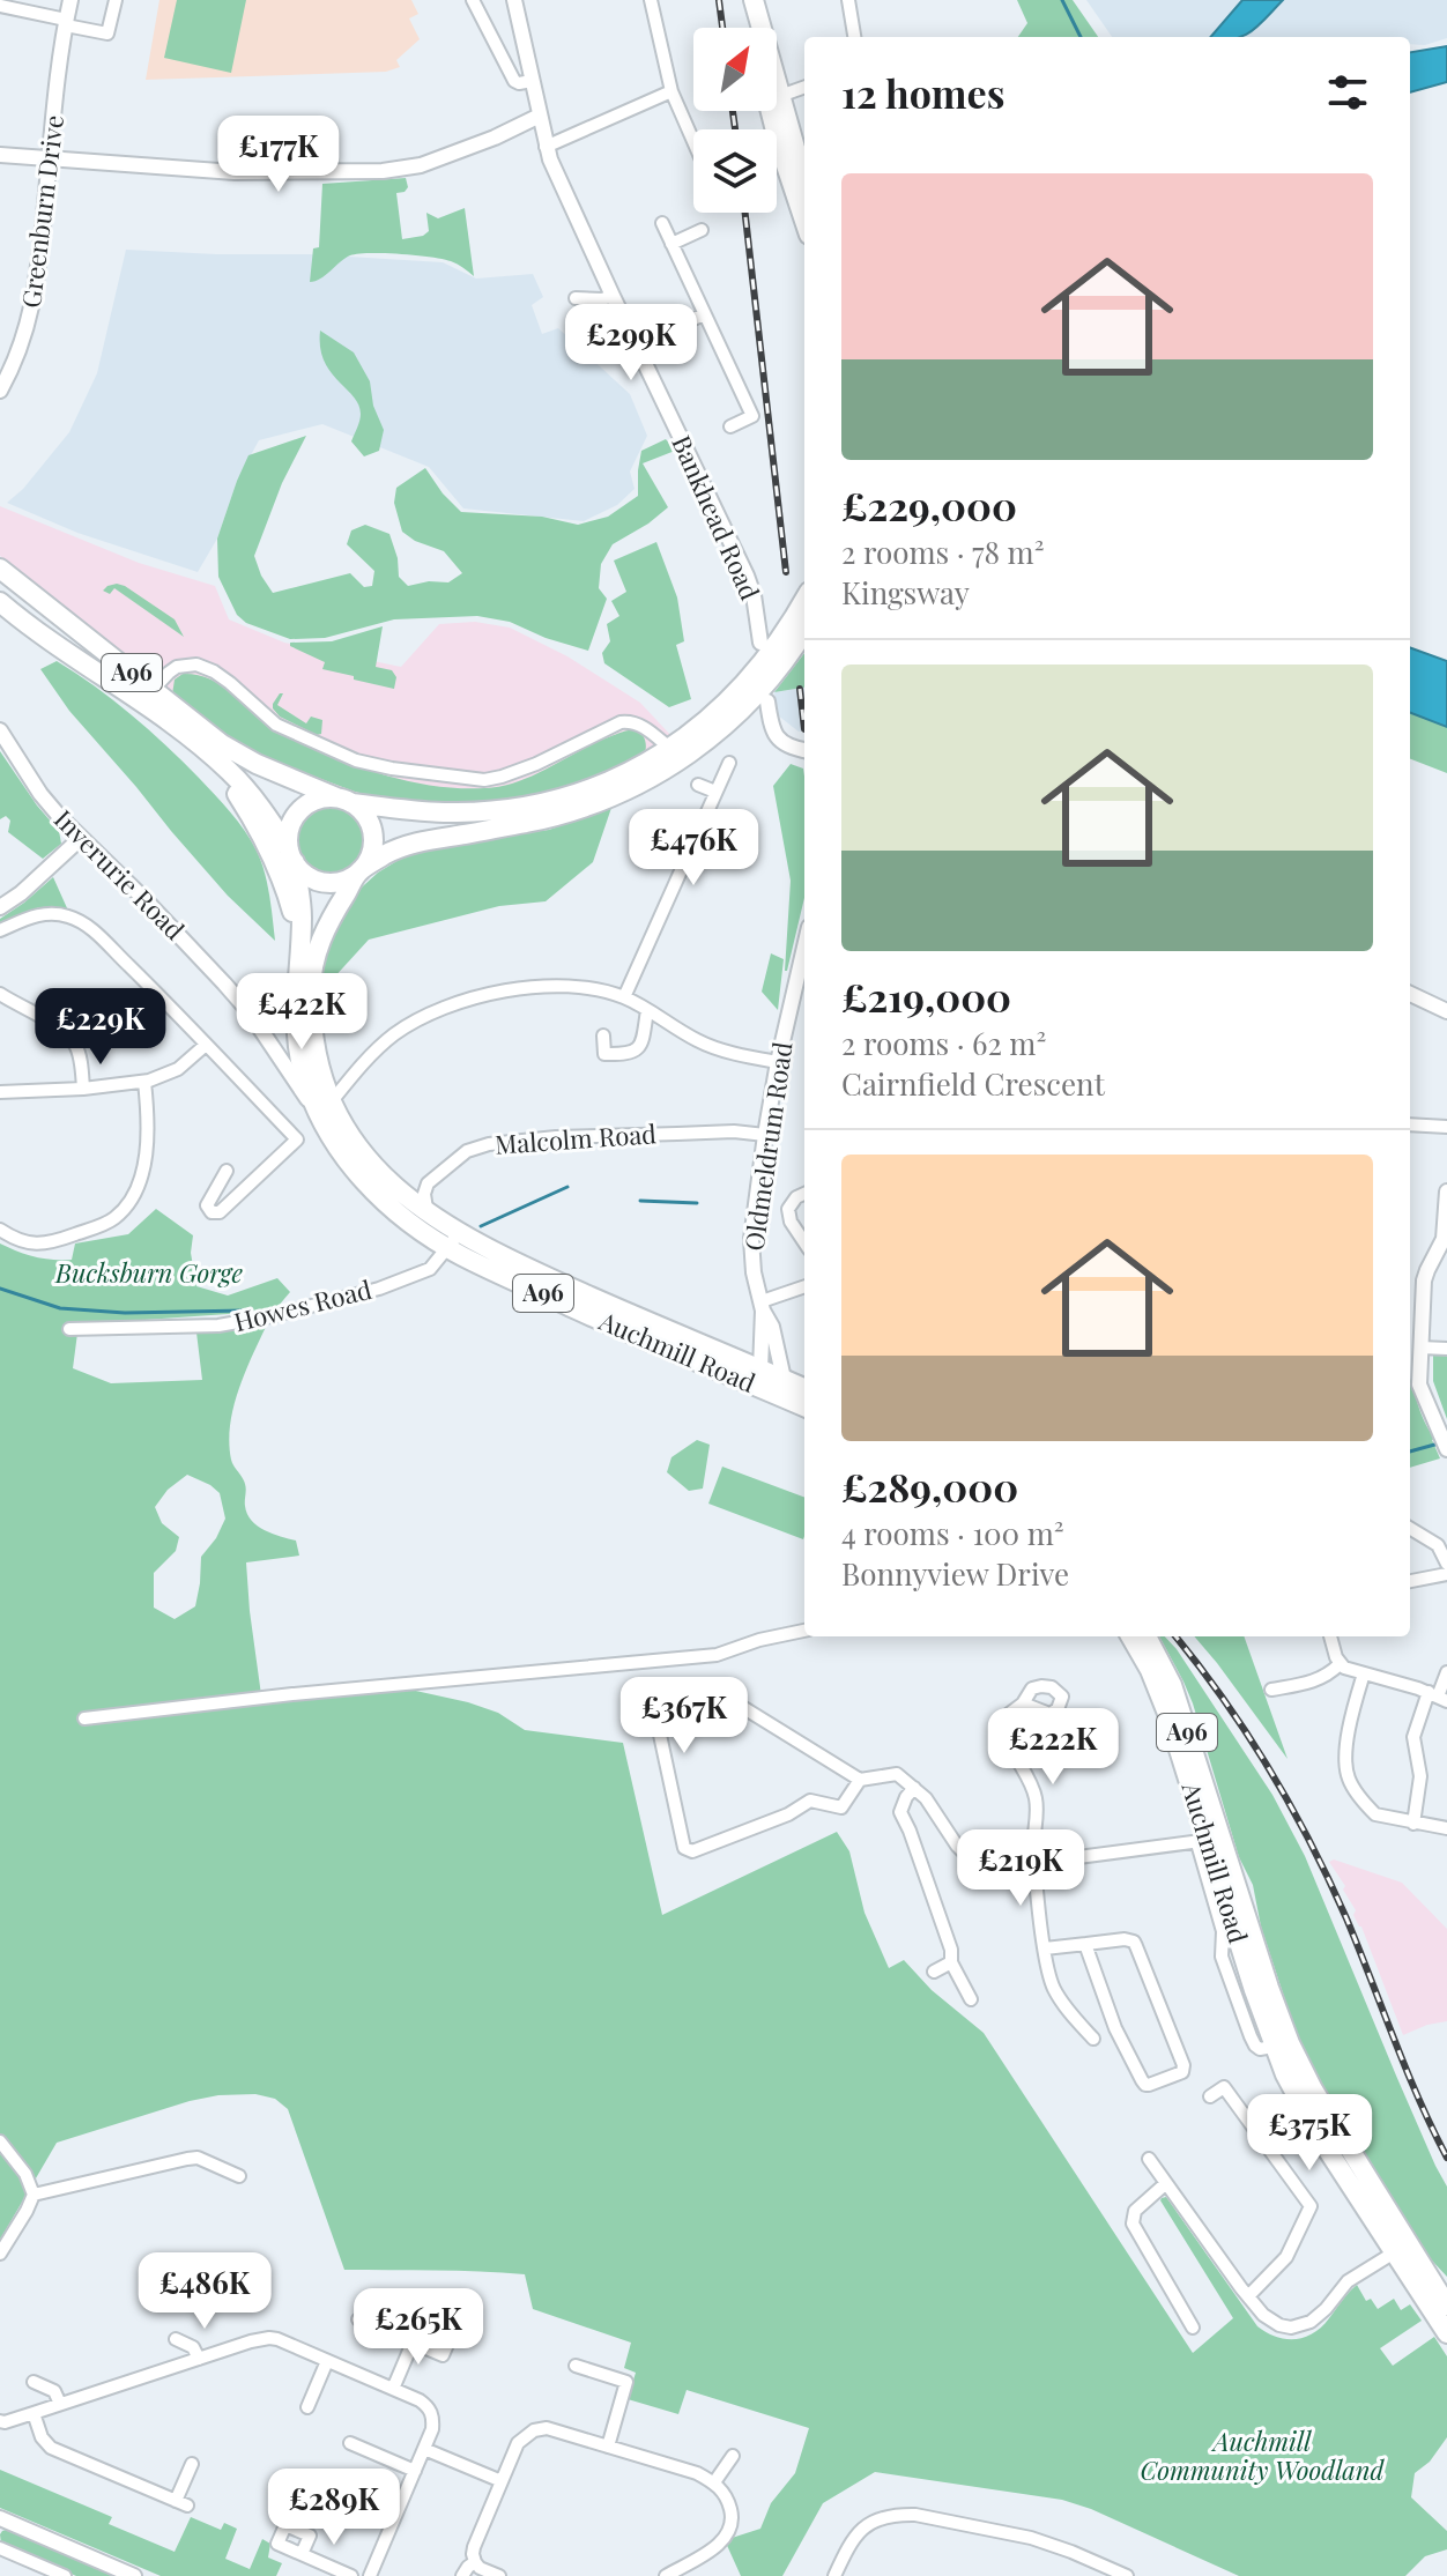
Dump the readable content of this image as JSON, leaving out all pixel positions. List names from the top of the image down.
{
  "streets": {
    "main road": ["A96", "Auchmill Road"],
    "street": [
      "Greenburn Drive",
      "Bankhead Road",
      "Inverurie Road",
      "Malcolm Road",
      "Oldmeldrum Road",
      "Howes Road"
    ]
  },
  "crossings": [
    ["A96", "Auchmill Road"],
    ["Inverurie Road", "Auchmill Road"],
    ["Malcolm Road", "Oldmeldrum Road"],
    ["Malcolm Road", "Auchmill Road"],
    ["Oldmeldrum Road", "Auchmill Road"],
    ["Howes Road", "Auchmill Road"]
  ],
  "parks": ["Bucksburn Gorge", "Auchmill Community Woodland"],
  "north": "top right",
  "page": {
    "heading": "12 homes",
    "price": [
      "£177K",
      "£299K",
      "£476K",
      "£422K",
      "£229K",
      "£367K",
      "£222K",
      "£219K",
      "£375K",
      "£486K",
      "£265K",
      "£289K"
    ],
    "list": [
      {
        "name": "£229,000",
        "note": "2 rooms · 78 m² · Kingsway"
      },
      {
        "name": "£219,000",
        "note": "2 rooms · 62 m² · Cairnfield Crescent"
      },
      {
        "name": "£289,000",
        "note": "4 rooms · 100 m² · Bonnyview Drive"
      }
    ]
  }
}
